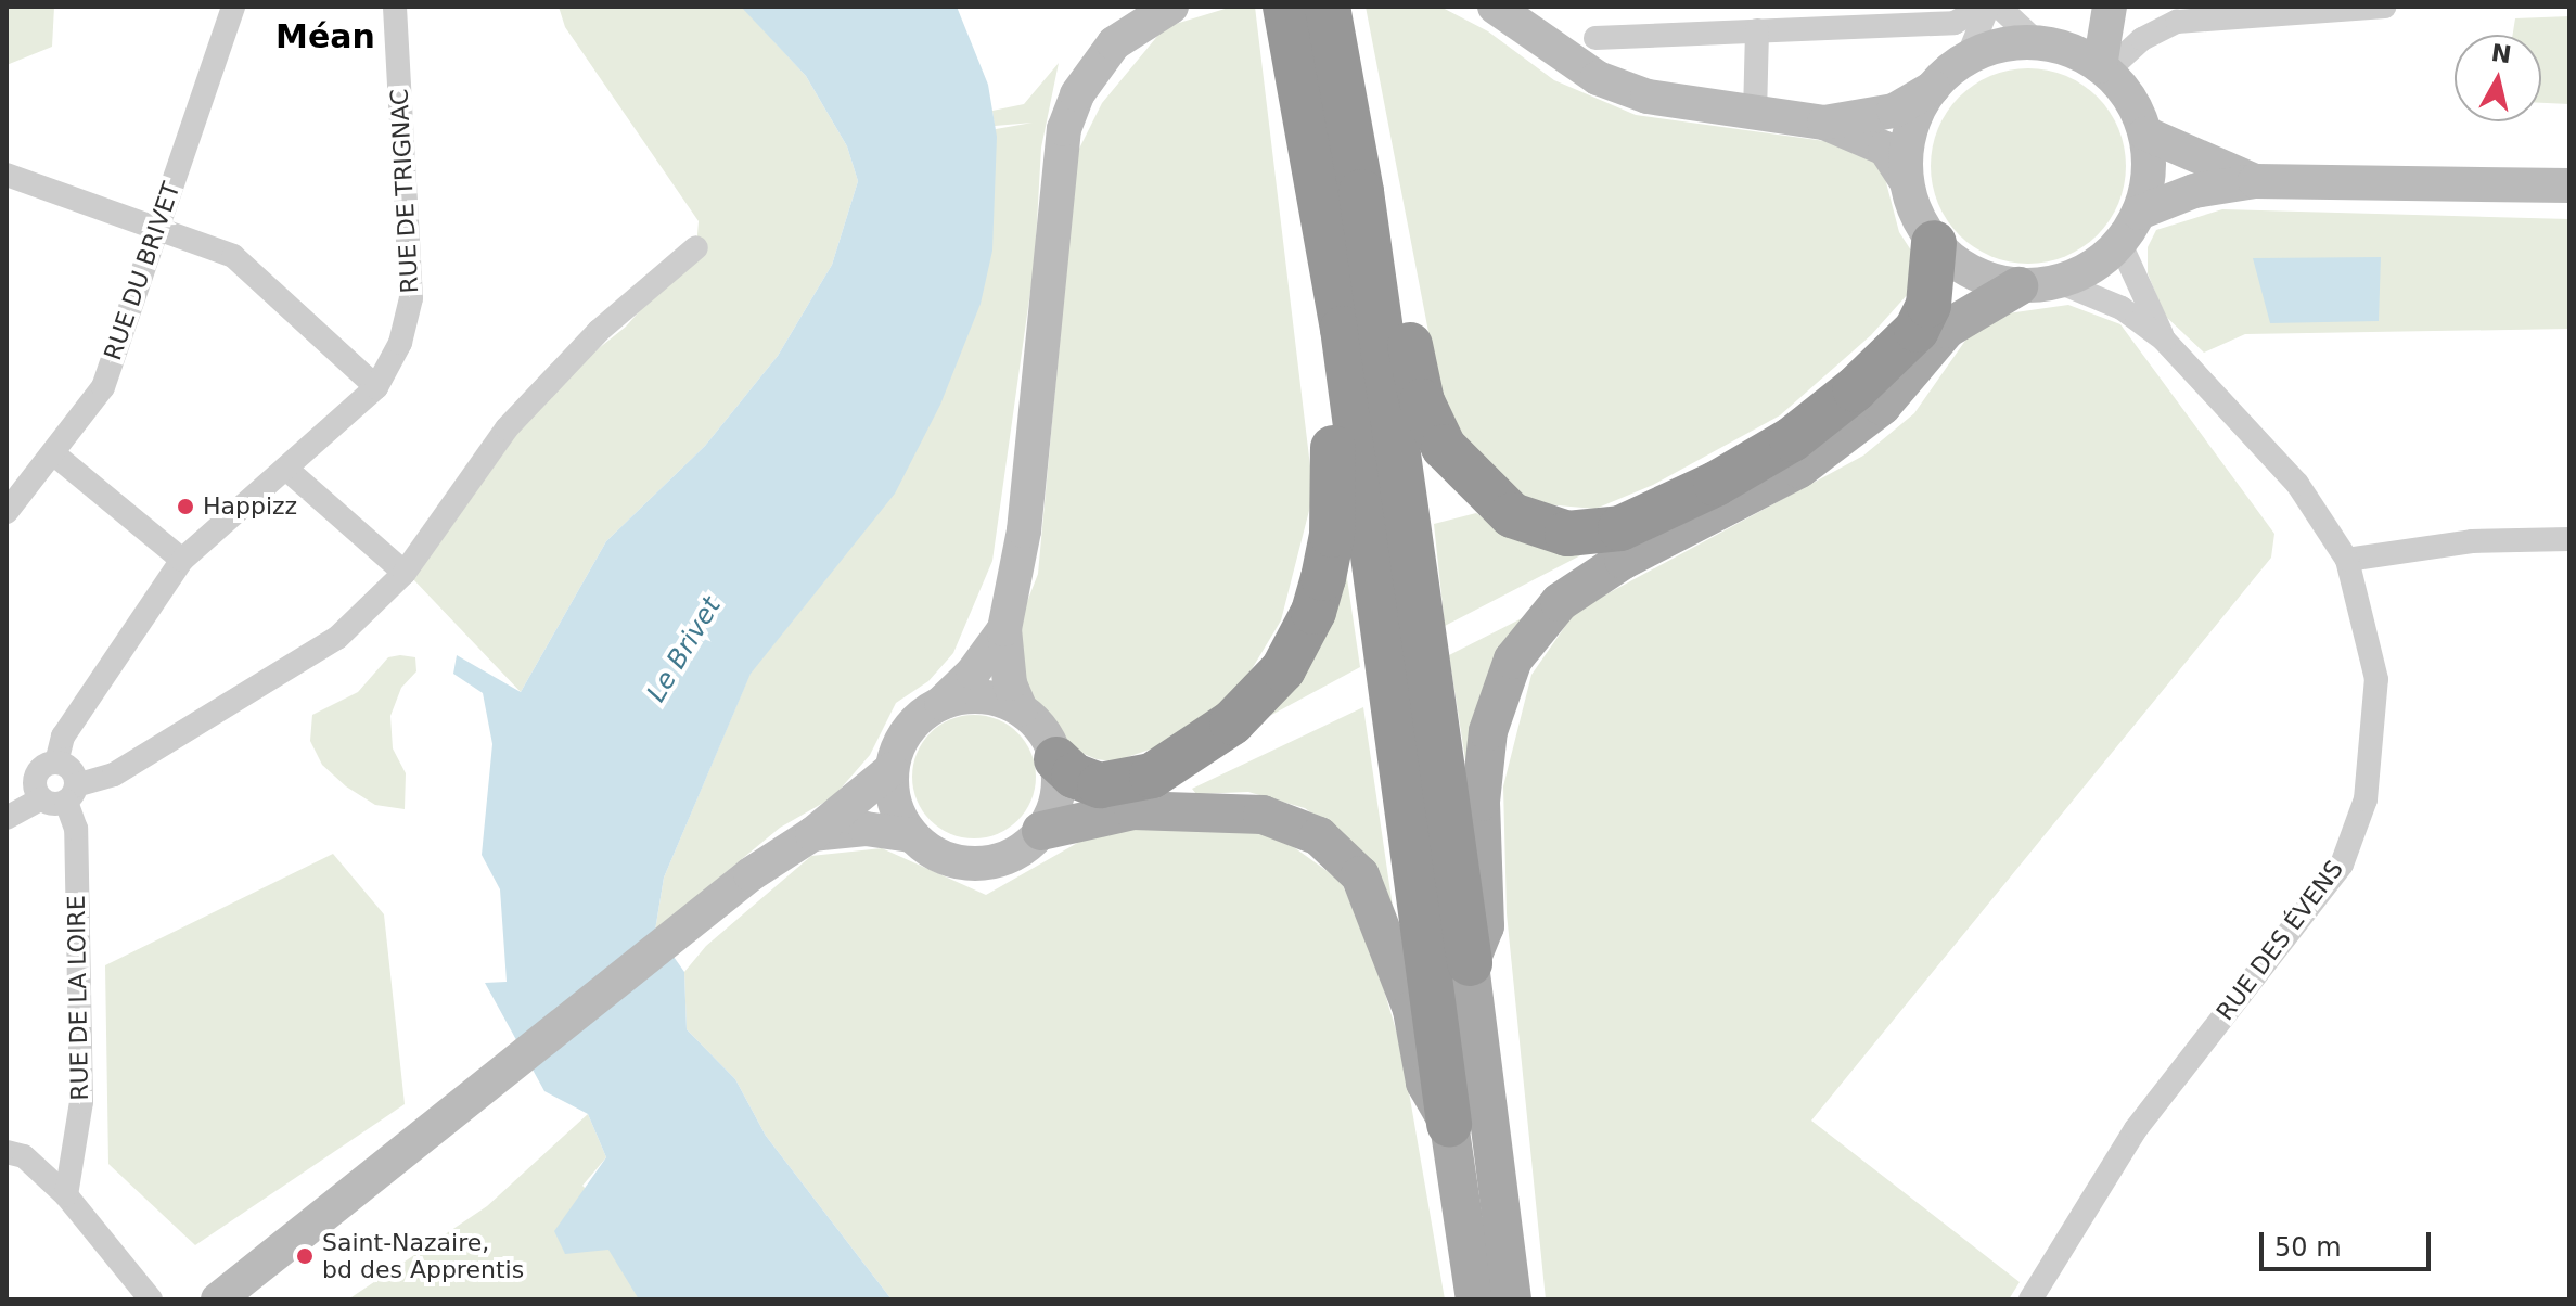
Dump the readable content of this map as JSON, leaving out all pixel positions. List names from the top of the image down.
{
  "streets": {
    "street": [
      "RUE DE TRIGNAC",
      "RUE DU BRIVET",
      "RUE DES ÉVENS",
      "RUE DE LA LOIRE"
    ]
  },
  "crossings": [
    ["RUE DE TRIGNAC", "RUE DE LA LOIRE"]
  ],
  "districts": ["Méan"],
  "water": ["Le Brivet"],
  "places": ["Happizz", "Saint-Nazaire, bd des Apprentis"],
  "scale_bar": "50 m",
  "north": "top"
}
